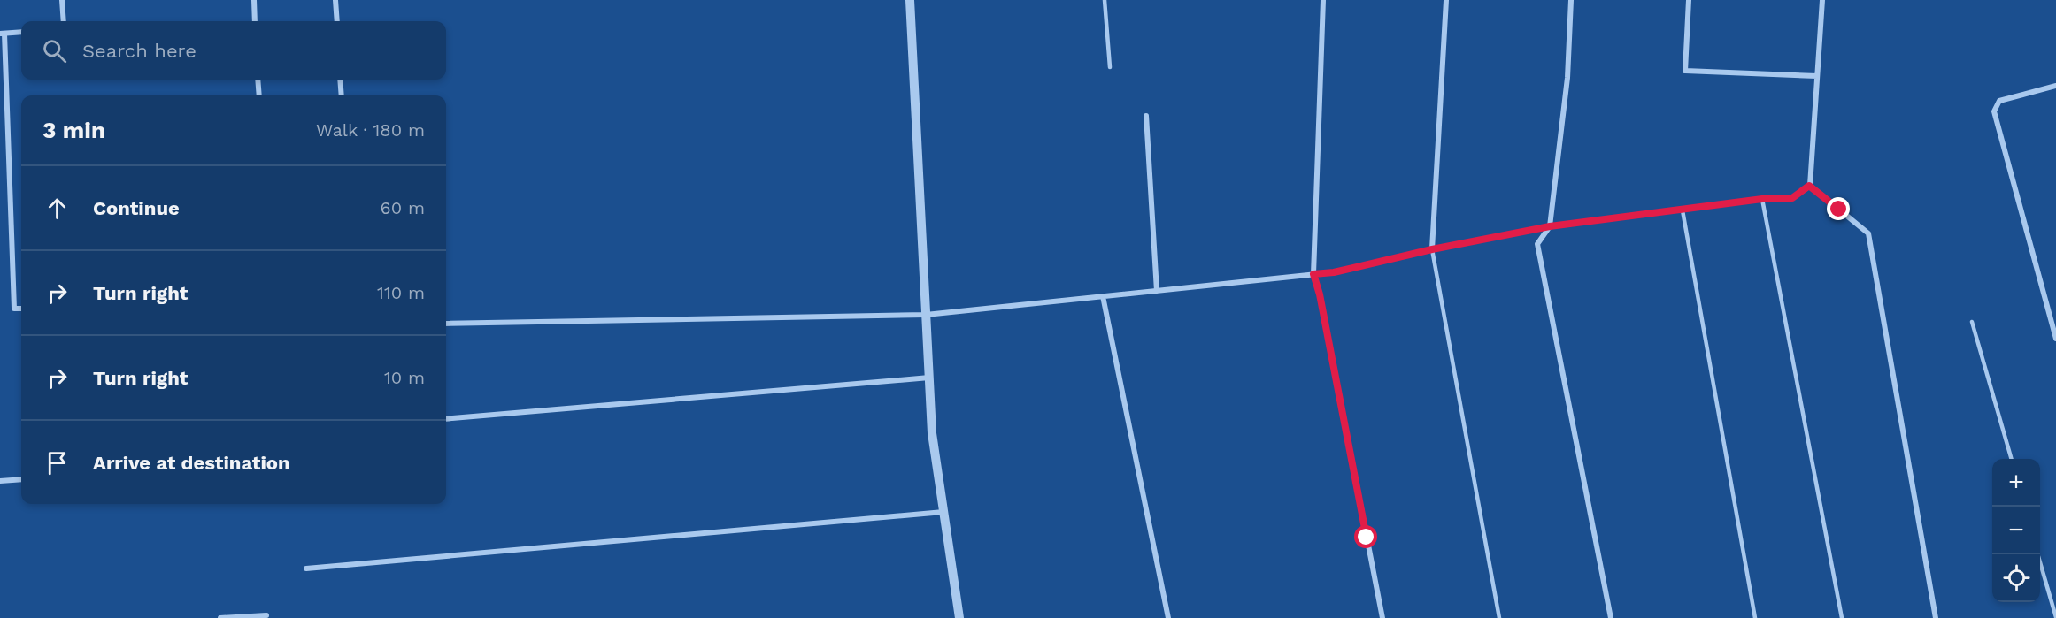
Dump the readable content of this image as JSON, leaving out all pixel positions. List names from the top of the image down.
{
  "page": {
    "search": "Search here",
    "heading": ["3 min", "Walk · 180 m"],
    "list": [
      ["Continue", "60 m"],
      ["Turn right", "110 m"],
      ["Turn right", "10 m"],
      "Arrive at destination"
    ],
    "map_buttons": ["+", "−"]
  }
}
